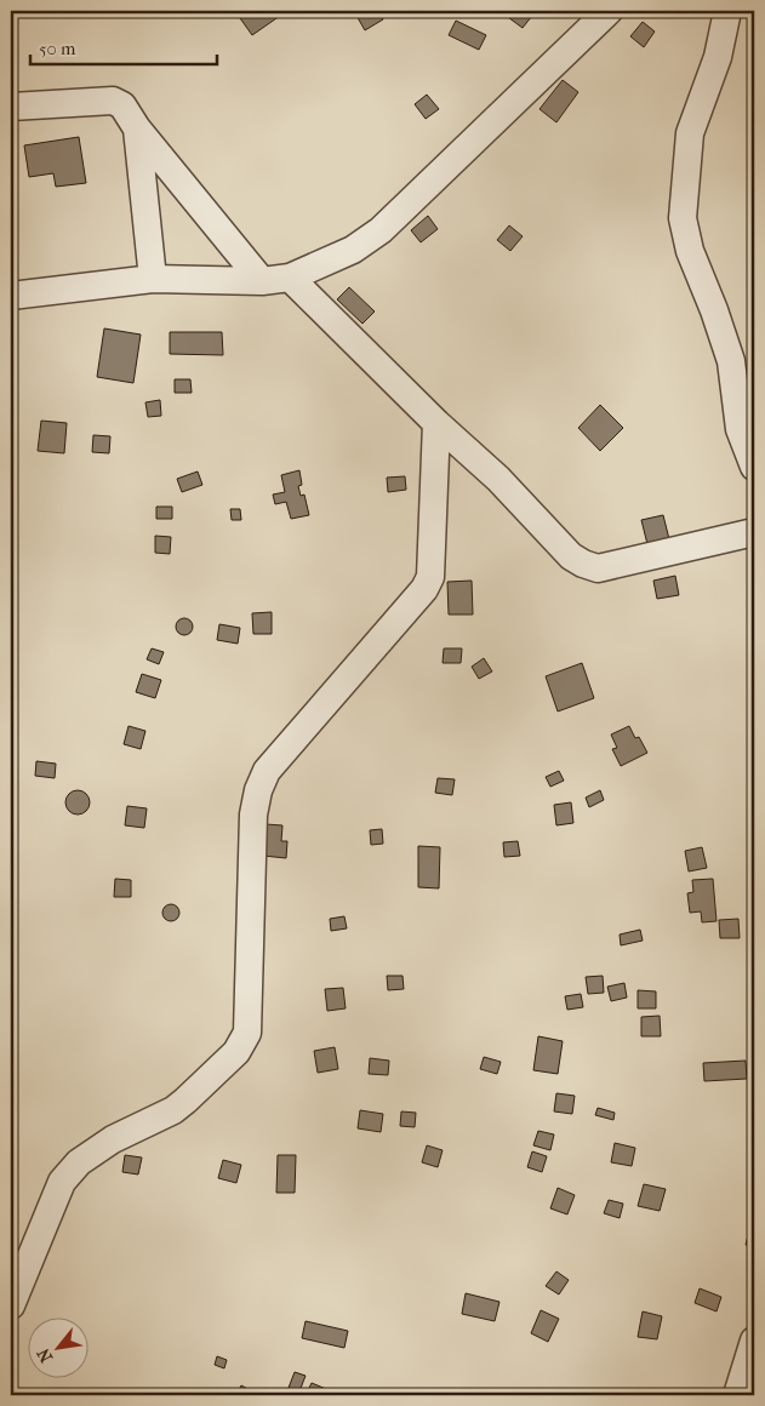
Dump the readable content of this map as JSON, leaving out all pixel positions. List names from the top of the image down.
{
  "scale_bar": "50 m",
  "north": "bottom left"
}
